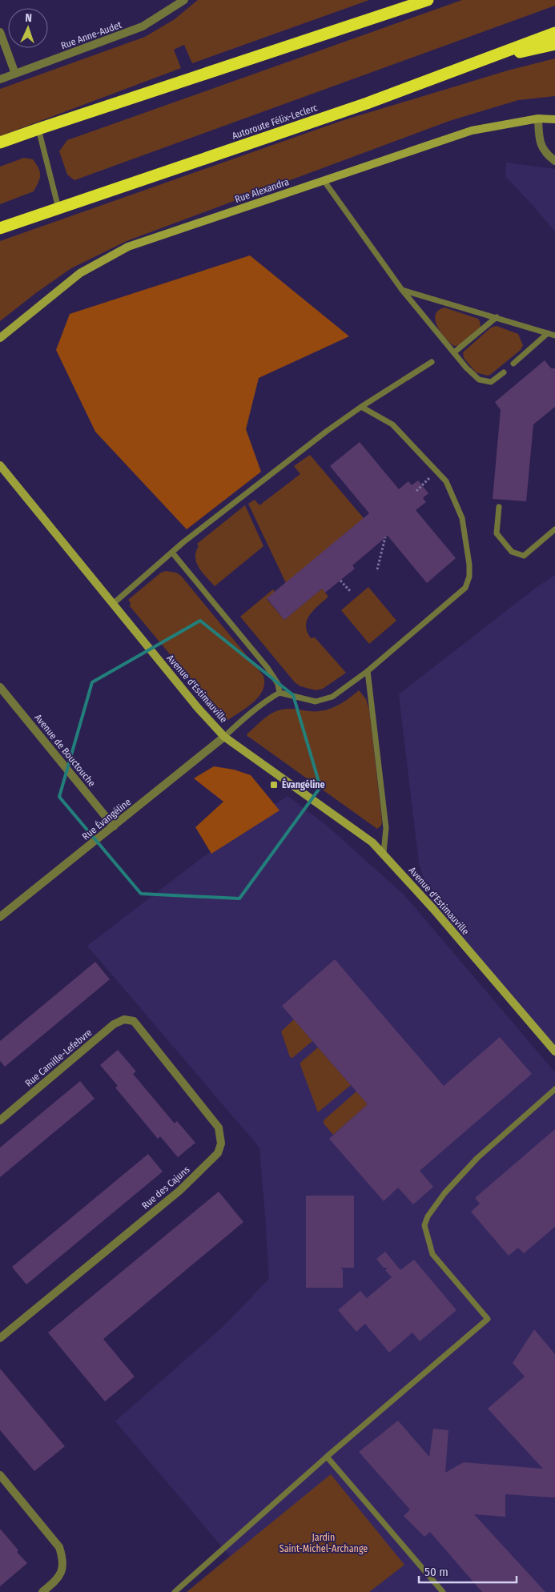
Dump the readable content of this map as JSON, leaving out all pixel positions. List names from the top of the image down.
{
  "streets": {
    "highway": ["Autoroute Félix-Leclerc"],
    "main road": ["Rue Alexandra", "Avenue d'Estimauville"],
    "street": [
      "Rue Anne-Audet",
      "Avenue de Bouctouche",
      "Rue Évangéline",
      "Rue Camille-Lefebvre",
      "Rue des Cajuns"
    ]
  },
  "crossings": [
    ["Avenue d'Estimauville", "Rue Évangéline"],
    ["Avenue de Bouctouche", "Rue Évangéline"],
    ["Rue Camille-Lefebvre", "Rue des Cajuns"]
  ],
  "parks": ["Jardin Saint-Michel-Archange"],
  "places": {
    "transit": ["Évangéline"]
  },
  "scale_bar": "50 m",
  "north": "top"
}
